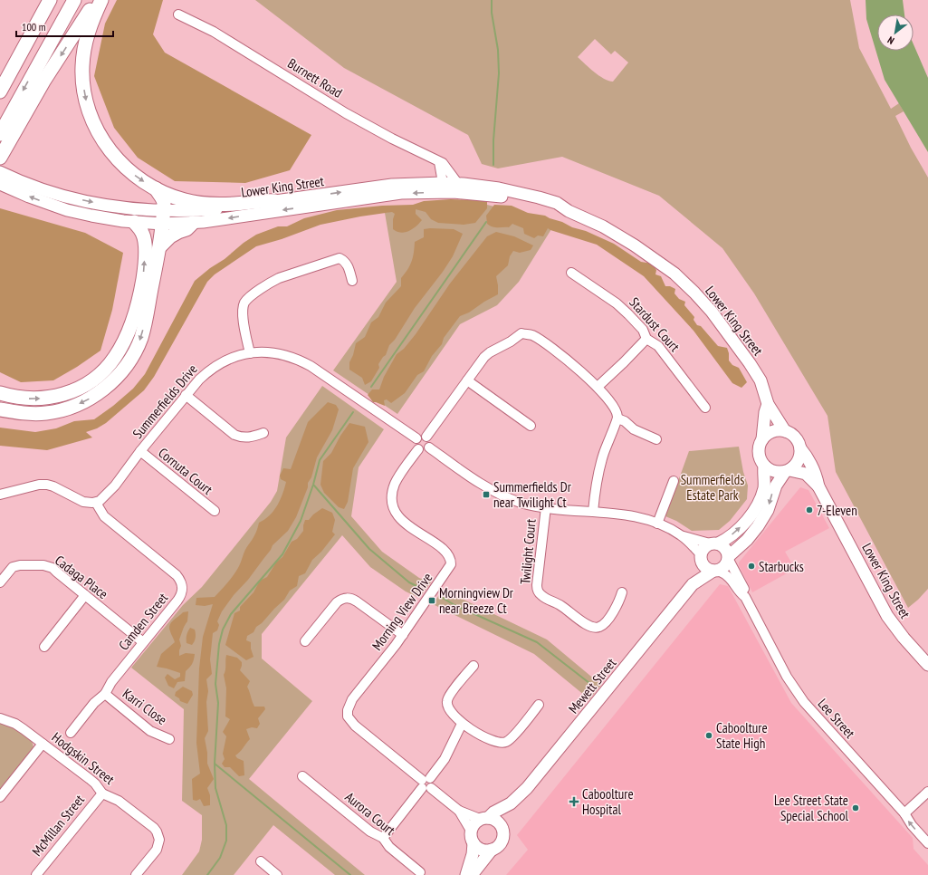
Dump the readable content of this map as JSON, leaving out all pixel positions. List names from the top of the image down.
{
  "streets": {
    "main road": ["Lower King Street", "Mewett Street"],
    "street": [
      "Burnett Road",
      "Stardust Court",
      "Summerfields Drive",
      "Cornuta Court",
      "Twilight Court",
      "Cadaga Place",
      "Morning View Drive",
      "Camden Street",
      "Karri Close",
      "Lee Street",
      "Hodgskin Street",
      "Aurora Court",
      "McMillan Street"
    ]
  },
  "crossings": [
    ["Burnett Road", "Lower King Street"],
    ["Summerfields Drive", "Cornuta Court"],
    ["Summerfields Drive", "Morning View Drive"],
    ["Summerfields Drive", "Camden Street"],
    ["Cadaga Place", "Camden Street"],
    ["Morning View Drive", "Mewett Street"],
    ["Camden Street", "Karri Close"],
    ["Mewett Street", "Lee Street"],
    ["Hodgskin Street", "McMillan Street"]
  ],
  "parks": ["Summerfields Estate Park"],
  "places": {
    "transit": ["Summerfields Dr near Twilight Ct", "Morningview Dr near Breeze Ct"],
    "other": [
      "7-Eleven",
      "Starbucks",
      "Caboolture State High",
      "Lee Street State Special School"
    ],
    "health": ["Caboolture Hospital"]
  },
  "scale_bar": "100 m",
  "north": "bottom left"
}
